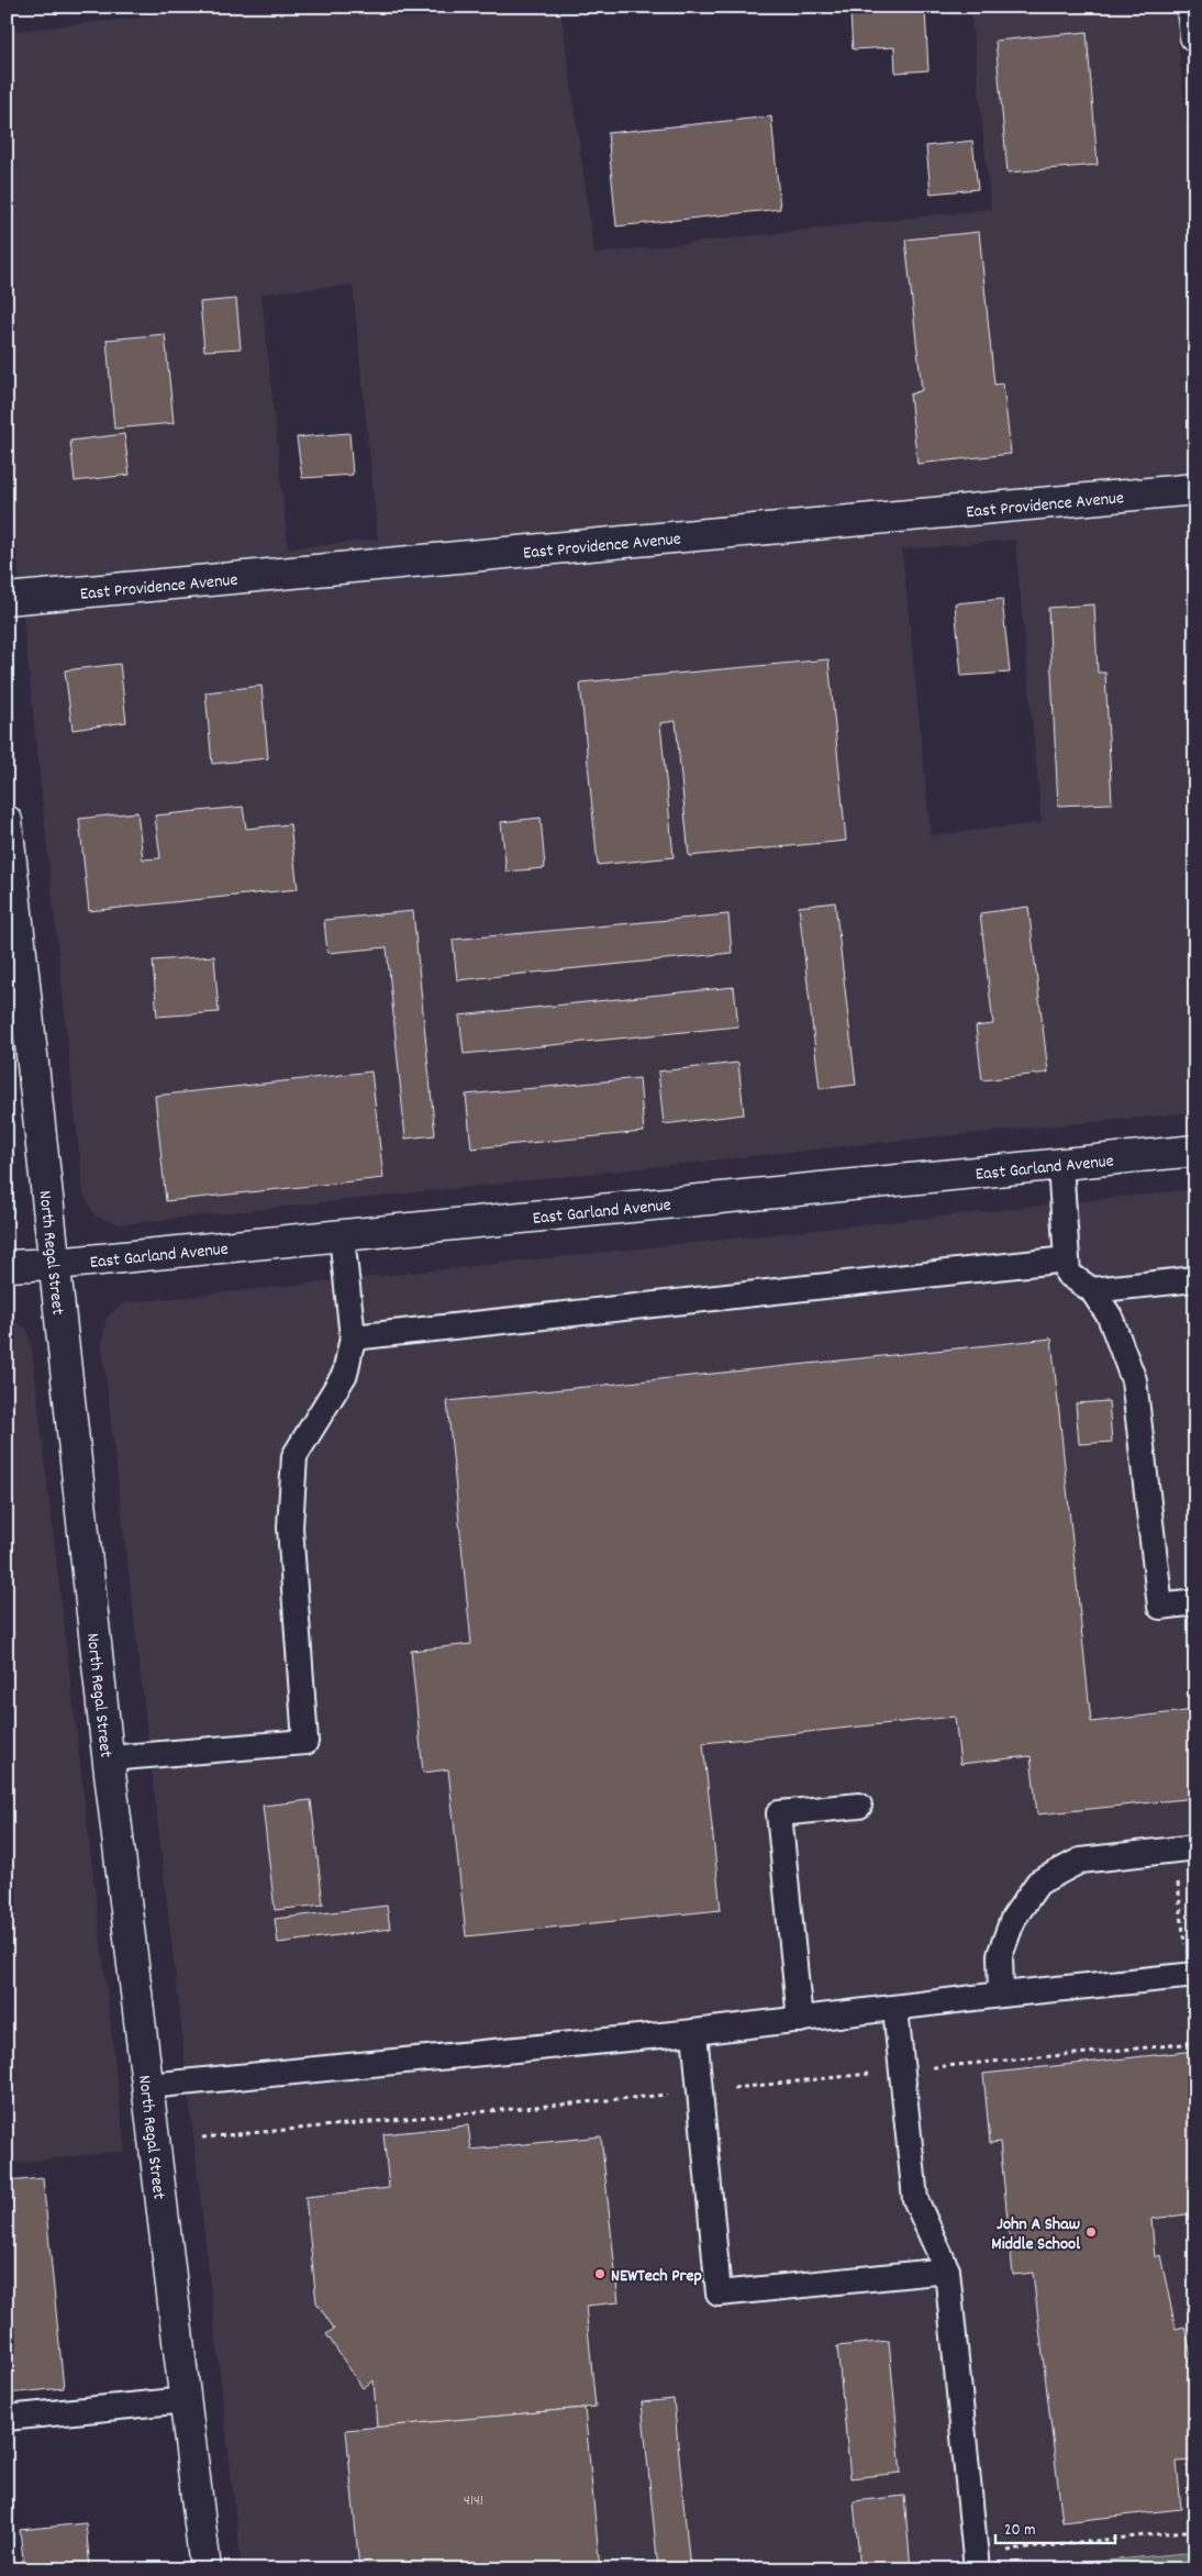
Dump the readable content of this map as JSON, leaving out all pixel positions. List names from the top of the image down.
{
  "streets": {
    "street": ["East Providence Avenue", "East Garland Avenue", "North Regal Street"]
  },
  "crossings": [
    ["East Garland Avenue", "North Regal Street"]
  ],
  "places": ["John A Shaw Middle School", "NEWTech Prep"],
  "house_numbers": ["4141"],
  "scale_bar": "20 m"
}
